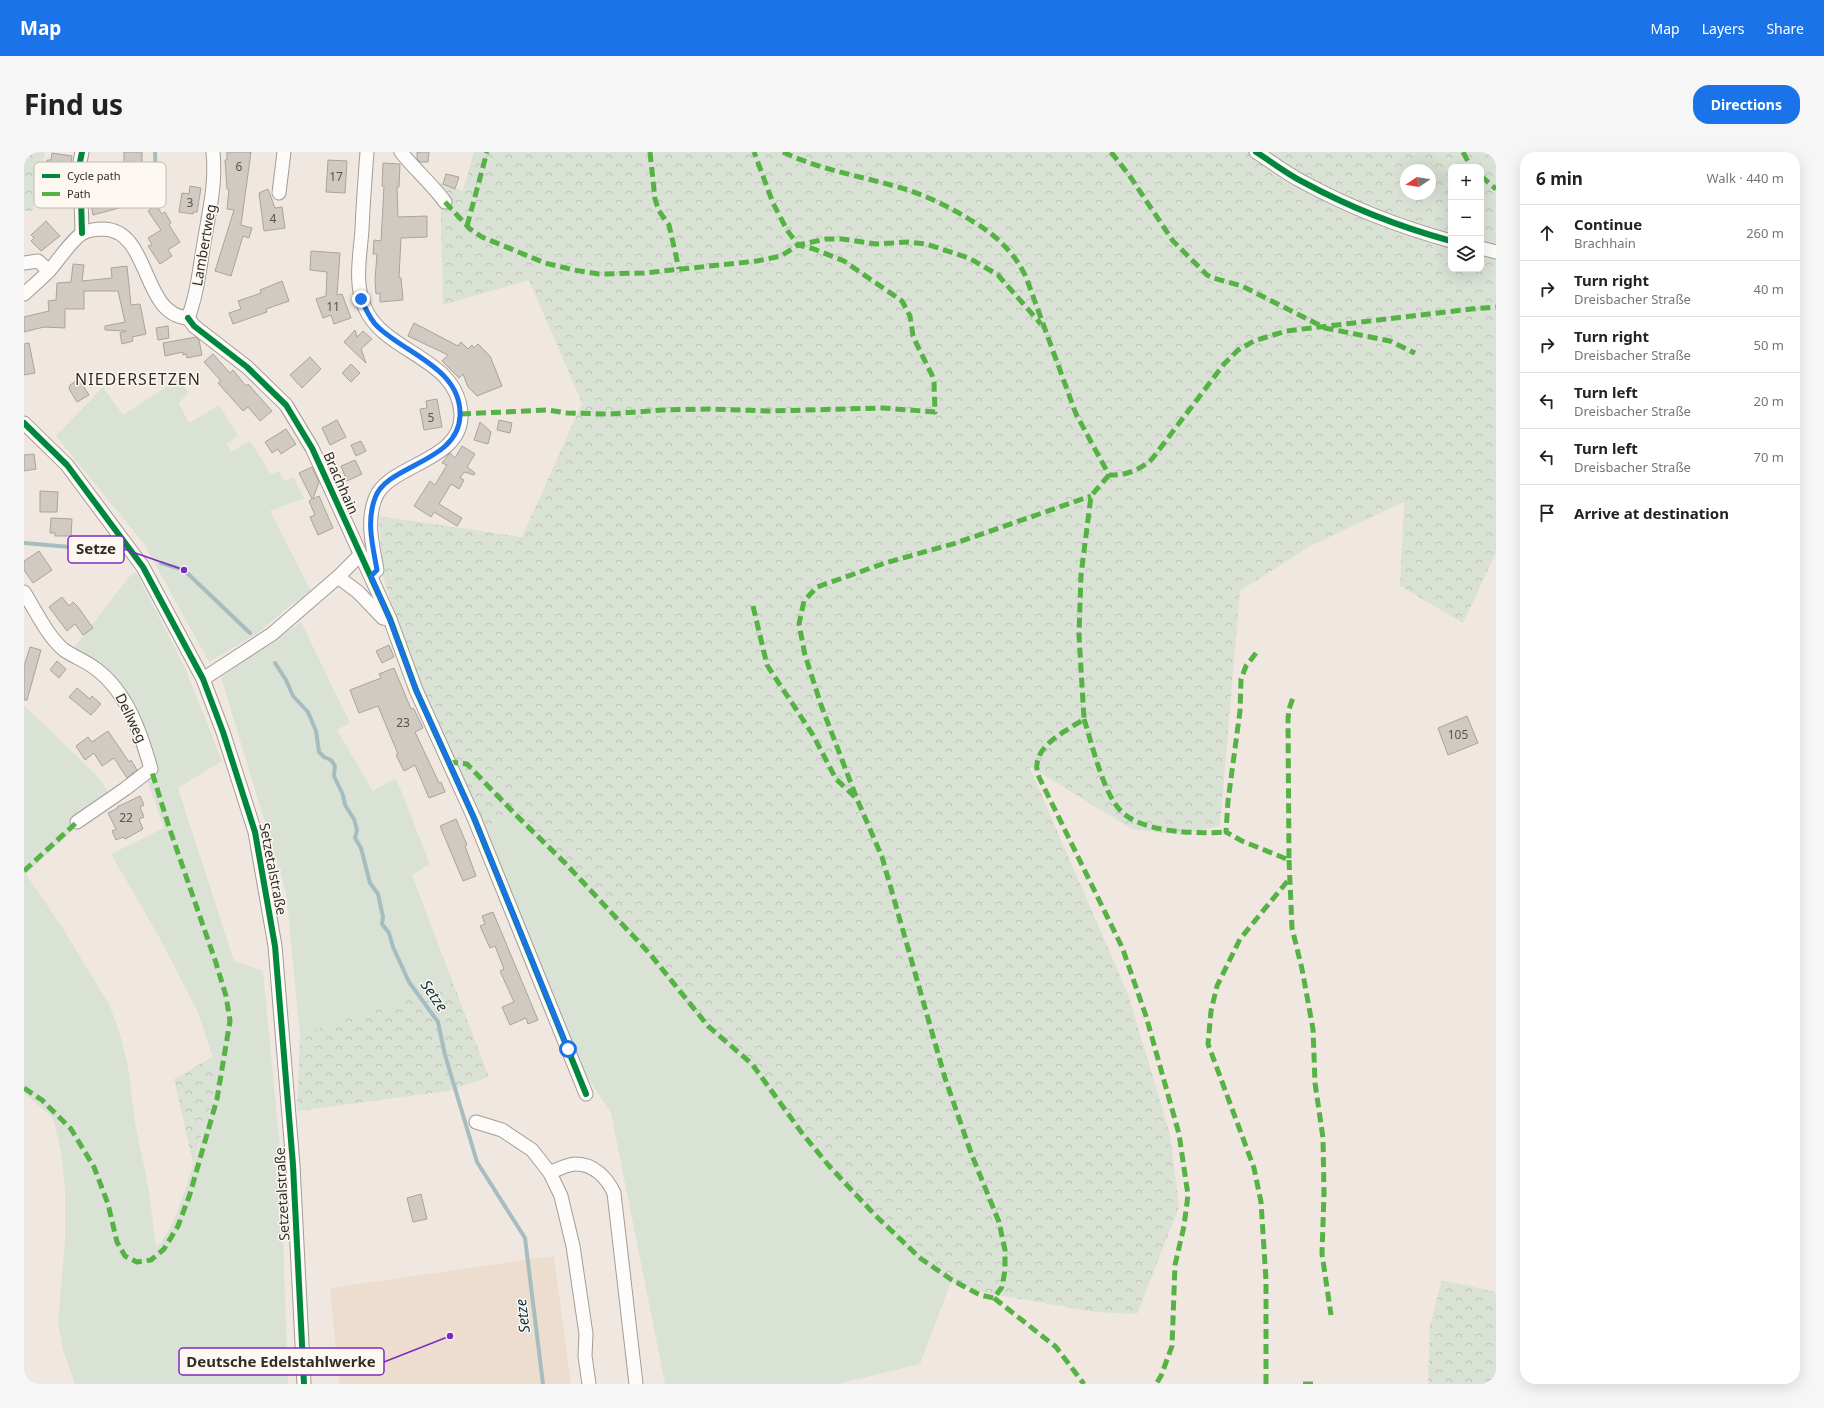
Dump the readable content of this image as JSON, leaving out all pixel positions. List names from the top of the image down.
{
  "streets": {
    "street": [
      "Lambertweg",
      "Brachhain",
      "Dellweg",
      "Setzetalstraße"
    ]
  },
  "crossings": [
    ["Lambertweg", "Brachhain"]
  ],
  "districts": ["NIEDERSETZEN"],
  "water": ["Setze"],
  "places": ["Setze", "Deutsche Edelstahlwerke"],
  "house_numbers": [
    "6",
    "17",
    "3",
    "4",
    "11",
    "5",
    "23",
    "105",
    "22"
  ],
  "legend": ["Cycle path", "Path"],
  "north": "left",
  "page": {
    "header": "Map",
    "nav": ["Map", "Layers", "Share"],
    "title": "Find us",
    "buttons": "Directions",
    "heading": ["6 min", "Walk · 440 m"],
    "map_buttons": ["+", "−"],
    "list": [
      ["Continue", "Brachhain", "260 m"],
      ["Turn right", "Dreisbacher Straße", "40 m"],
      ["Turn right", "Dreisbacher Straße", "50 m"],
      ["Turn left", "Dreisbacher Straße", "20 m"],
      ["Turn left", "Dreisbacher Straße", "70 m"],
      "Arrive at destination"
    ]
  }
}
